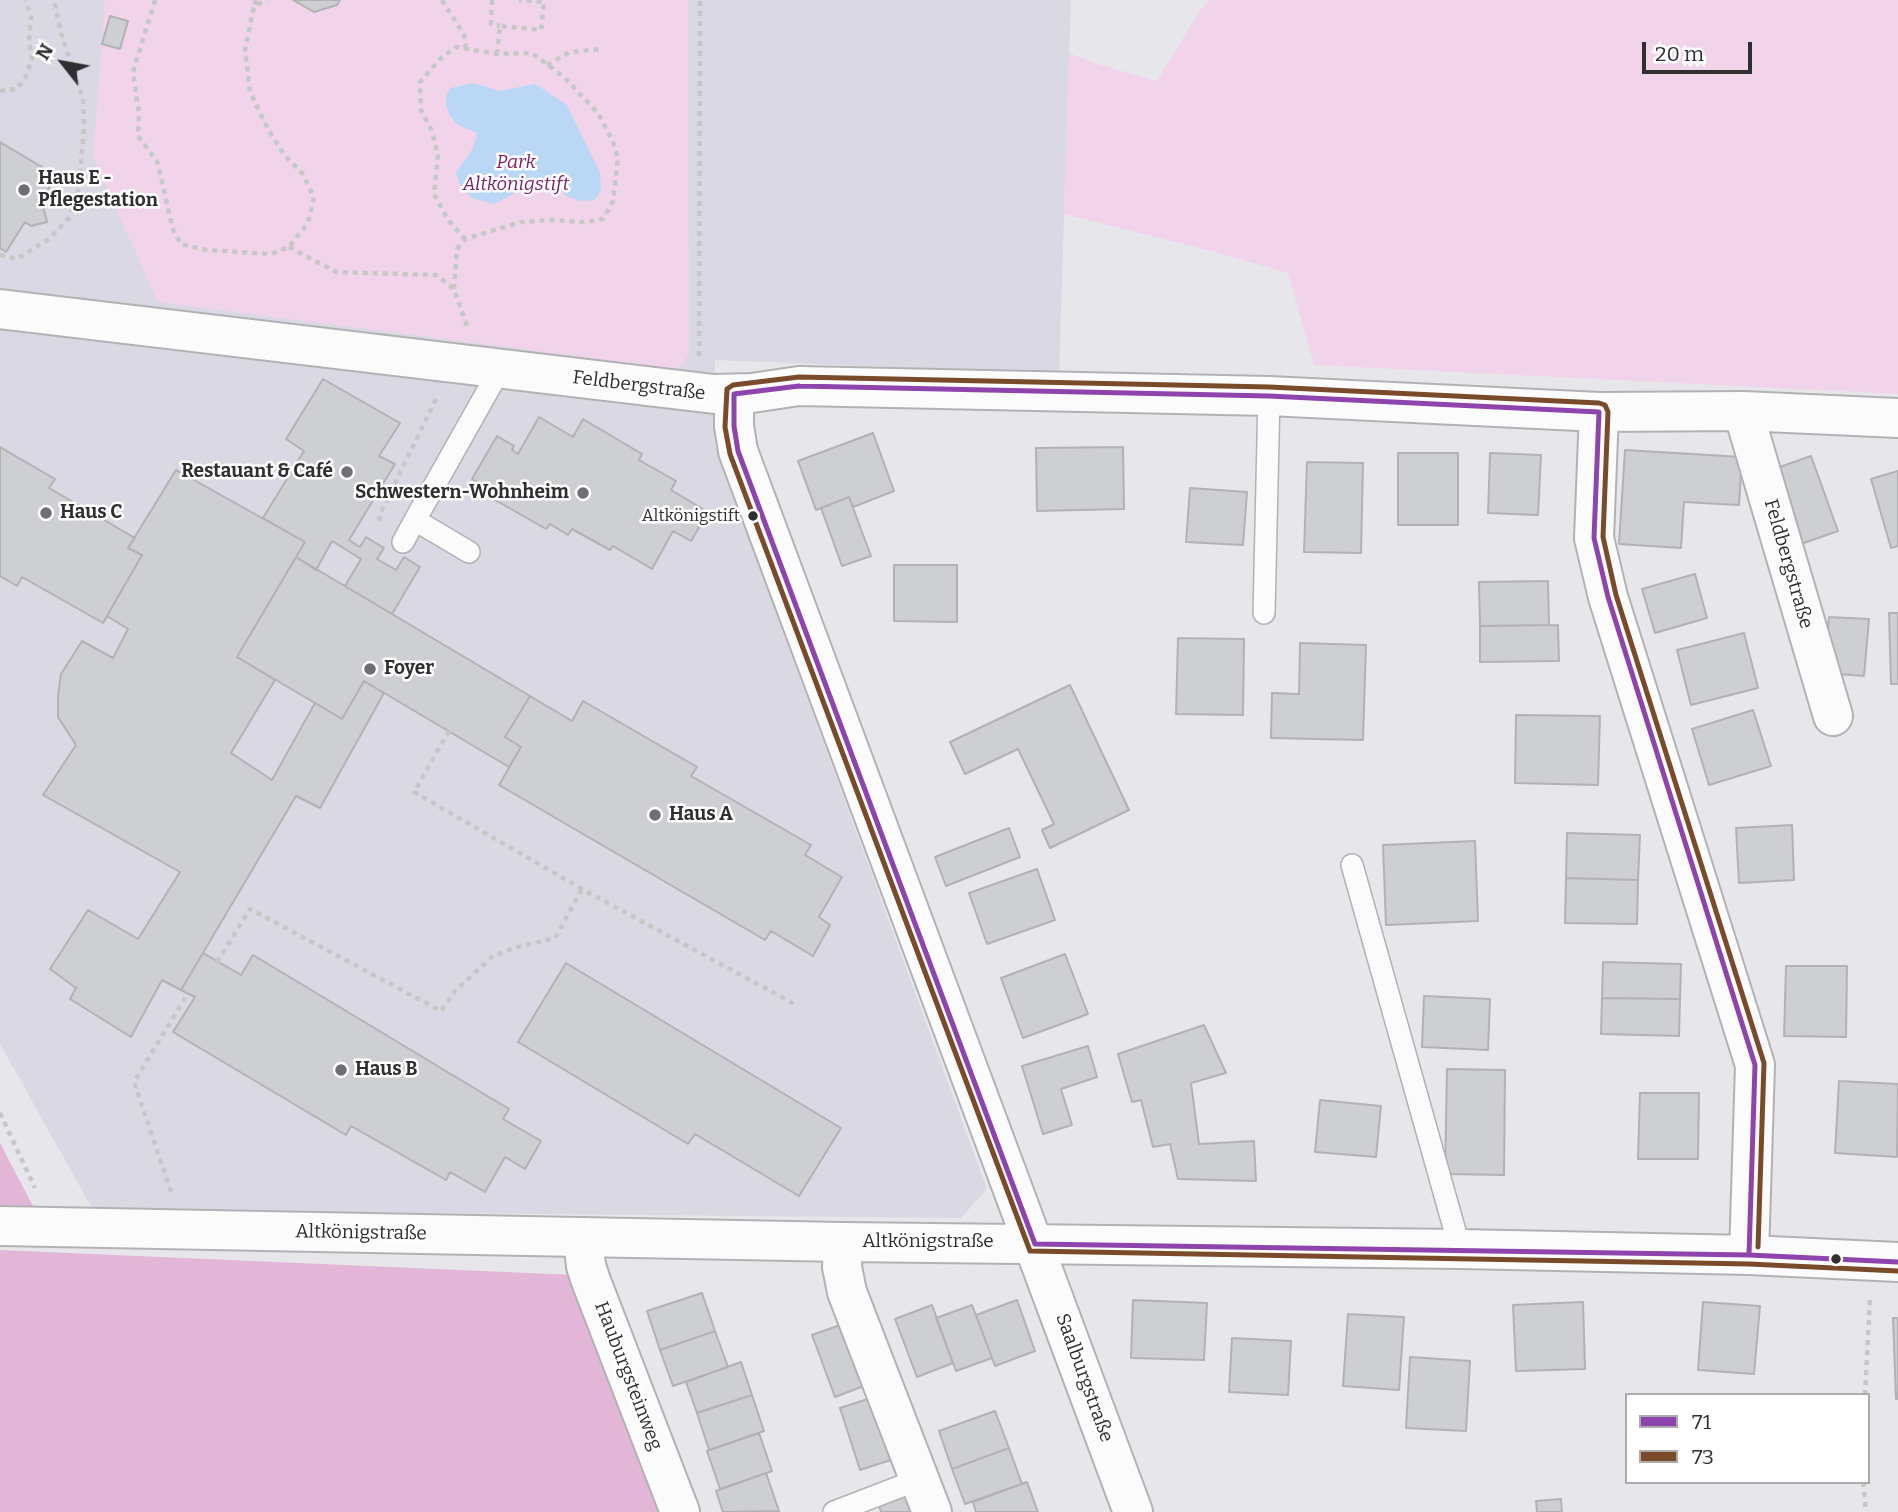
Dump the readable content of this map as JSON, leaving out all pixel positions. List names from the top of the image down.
{
  "streets": {
    "street": [
      "Feldbergstraße",
      "Altkönigstraße",
      "Hauburgsteinweg",
      "Saalburgstraße"
    ]
  },
  "crossings": [
    ["Feldbergstraße", "Saalburgstraße"],
    ["Altkönigstraße", "Hauburgsteinweg"],
    ["Altkönigstraße", "Saalburgstraße"]
  ],
  "parks": ["Park Altkönigstift"],
  "places": [
    "Haus E - Pflegestation",
    "Restauant & Café",
    "Schwestern-Wohnheim",
    "Haus C",
    "Altkönigstift",
    "Foyer",
    "Haus A",
    "Haus B"
  ],
  "lines": ["transit line 73", "transit line 71"],
  "legend": ["71", "73"],
  "scale_bar": "20 m",
  "north": "top left"
}
